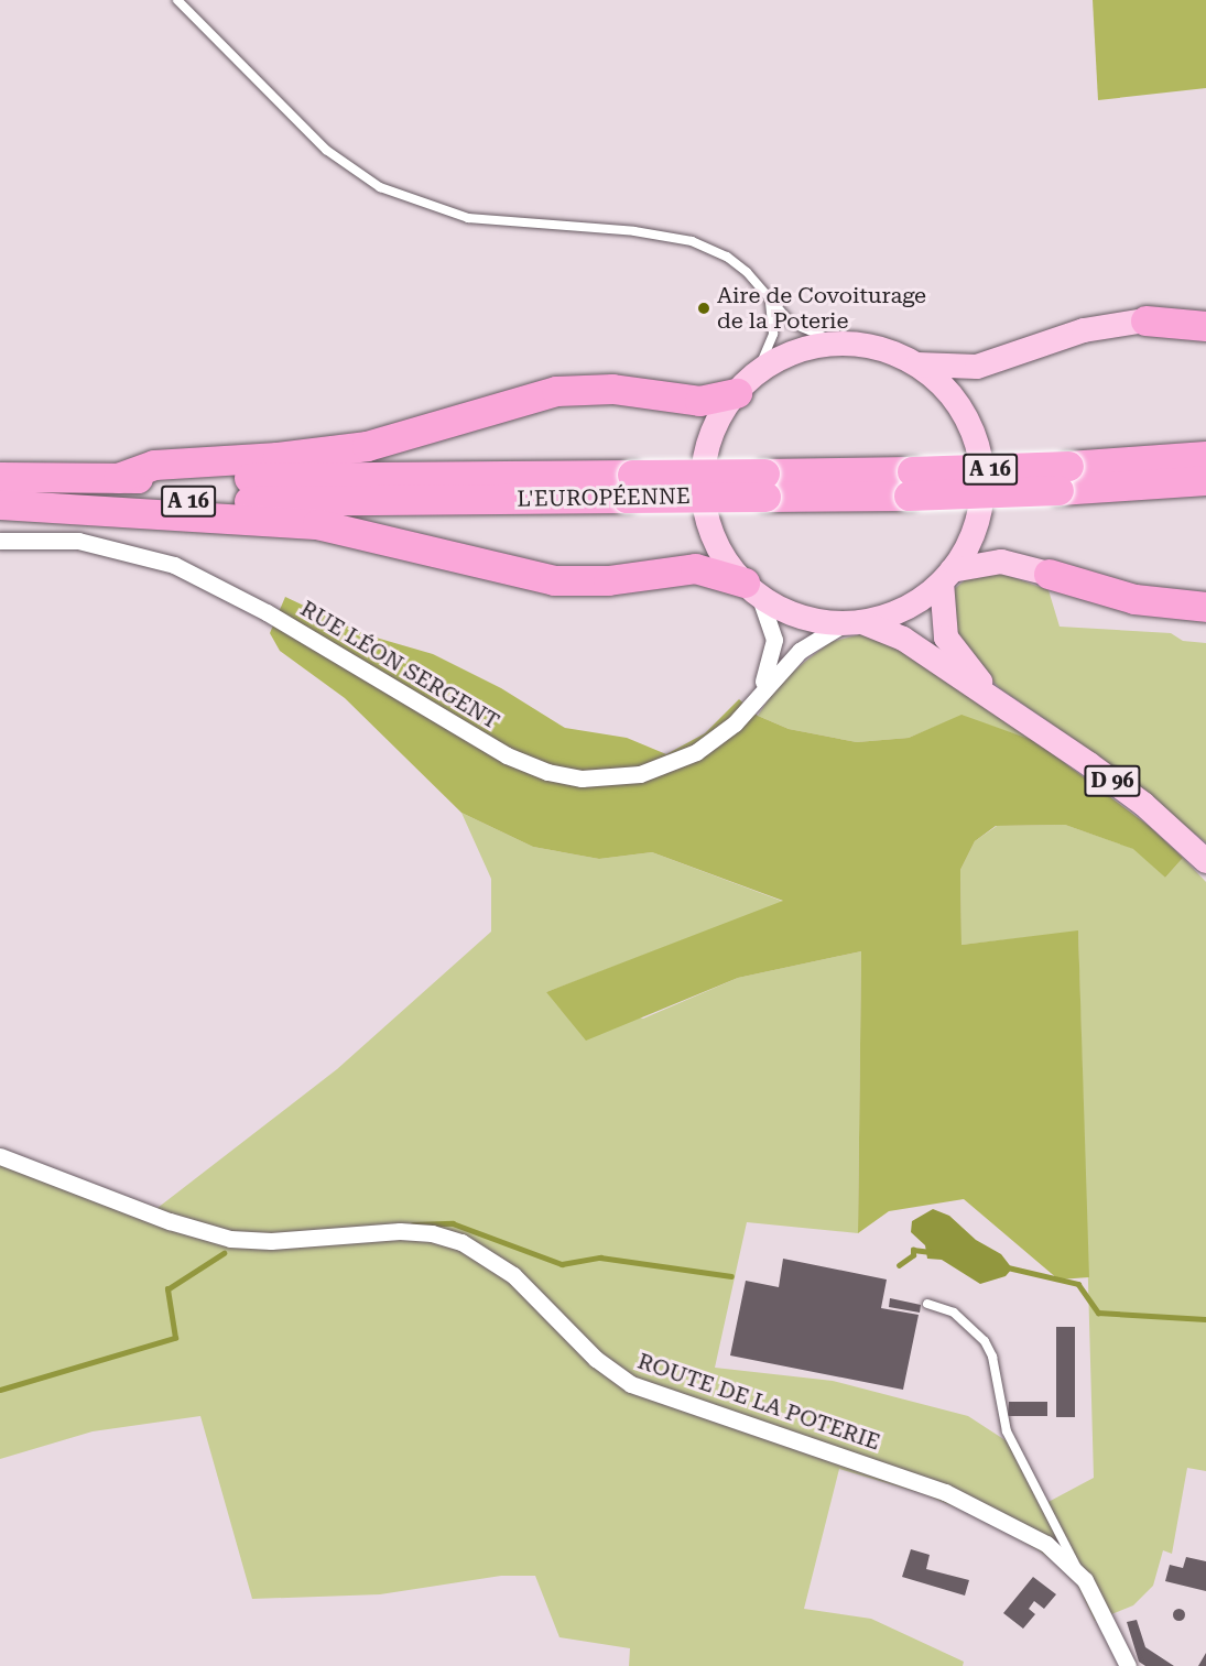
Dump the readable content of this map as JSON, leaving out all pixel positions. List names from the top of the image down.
{
  "streets": {
    "highway": ["A 16", "L'EUROPÉENNE"],
    "main road": ["D 96"],
    "street": ["RUE LÉON SERGENT", "ROUTE DE LA POTERIE"]
  },
  "places": ["Aire de Covoiturage de la Poterie"]
}
